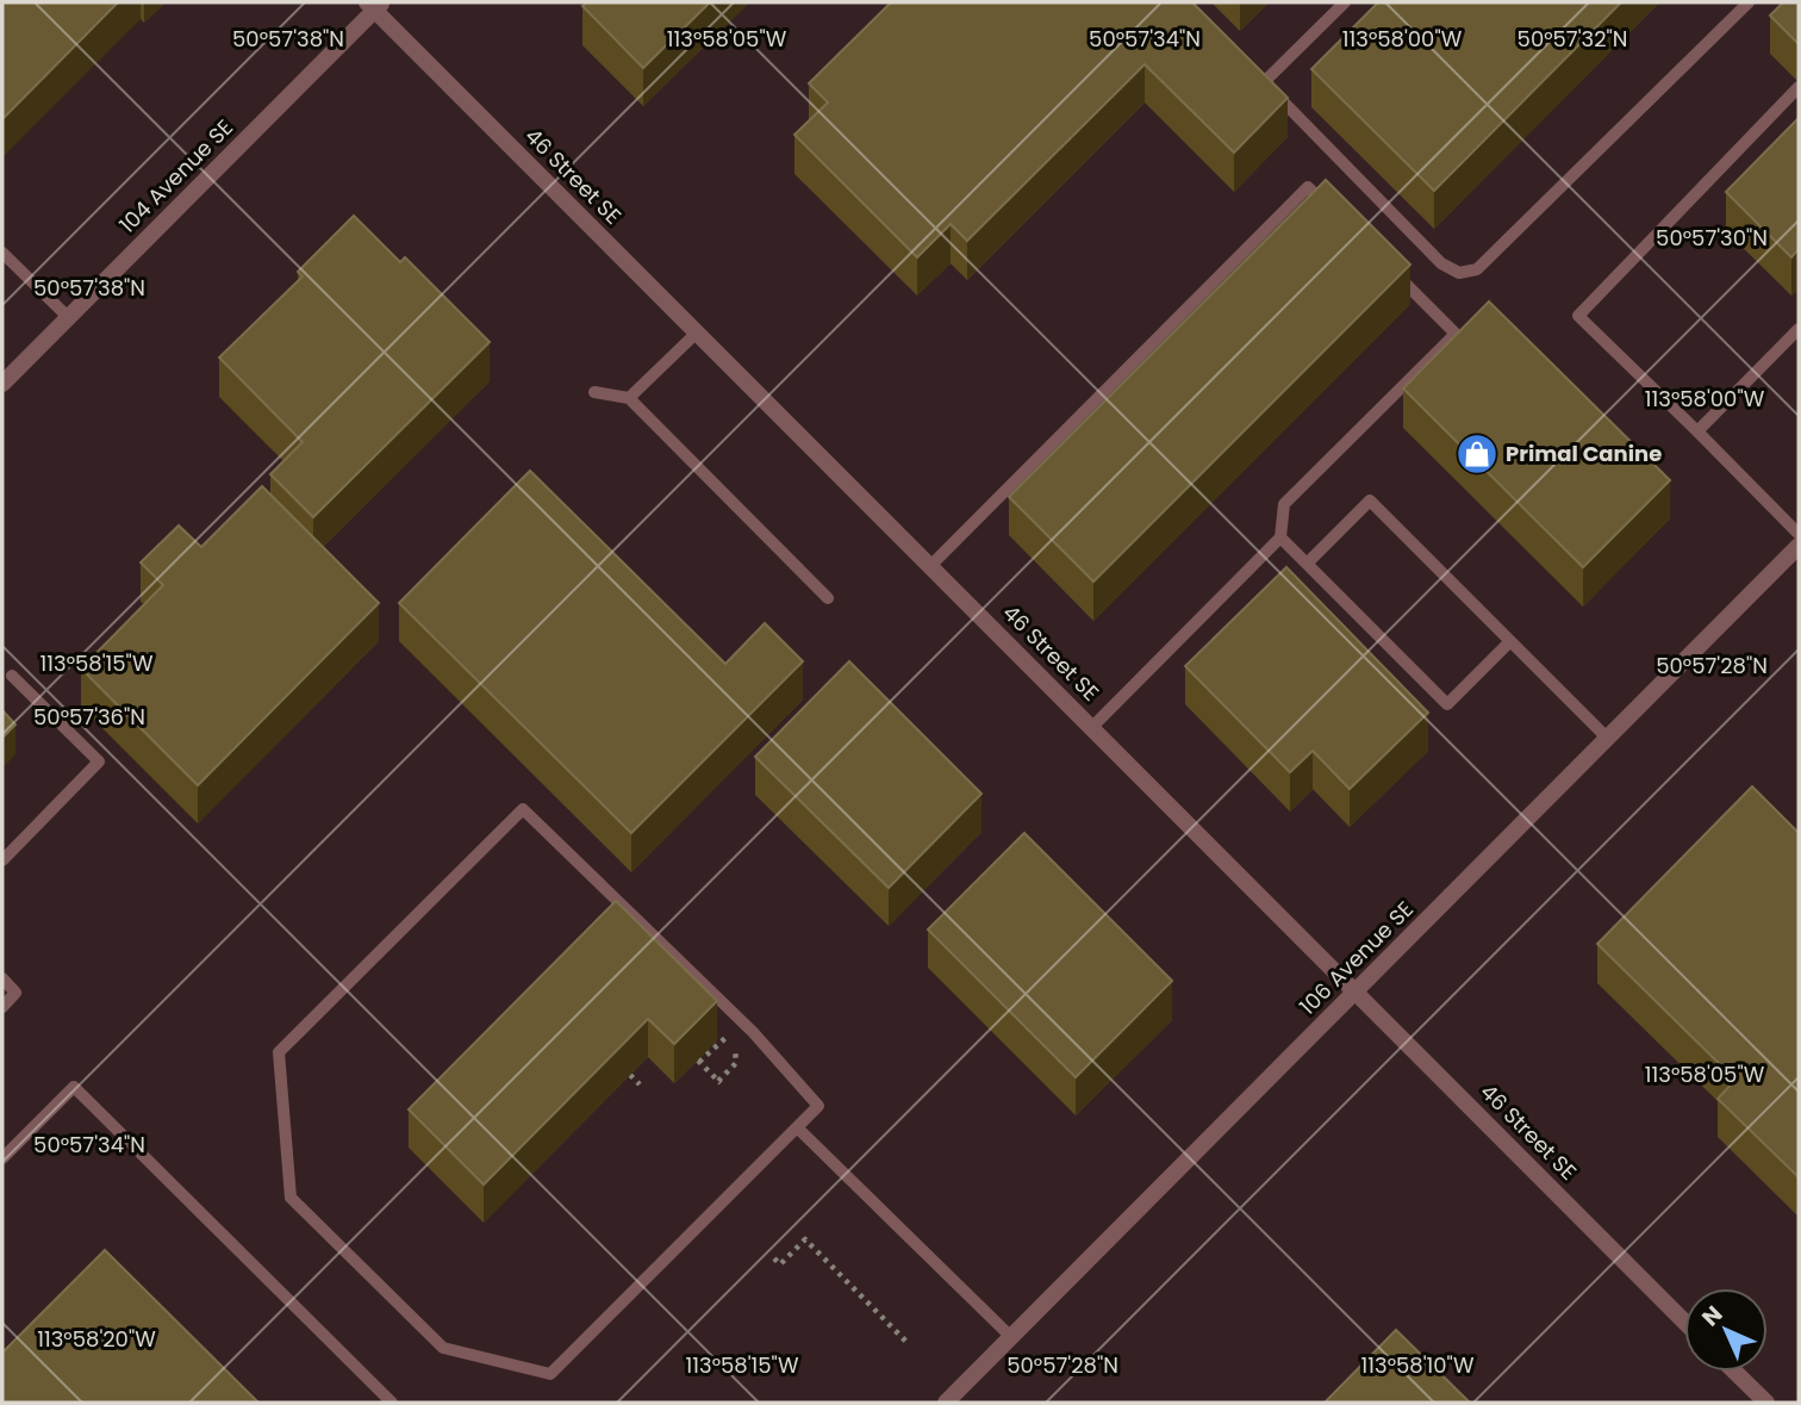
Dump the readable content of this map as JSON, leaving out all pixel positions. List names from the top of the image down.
{
  "streets": {
    "street": ["104 Avenue SE", "46 Street SE", "106 Avenue SE"]
  },
  "crossings": [
    ["104 Avenue SE", "46 Street SE"],
    ["46 Street SE", "106 Avenue SE"]
  ],
  "places": {
    "shop": ["Primal Canine"]
  },
  "north": "top left",
  "coordinates": [
    "50°57'38\"N",
    "113°58'05\"W",
    "50°57'34\"N",
    "113°58'00\"W",
    "50°57'32\"N",
    "50°57'30\"N",
    "113°58'15\"W",
    "50°57'28\"N",
    "50°57'36\"N",
    "113°58'20\"W",
    "113°58'10\"W"
  ]
}
